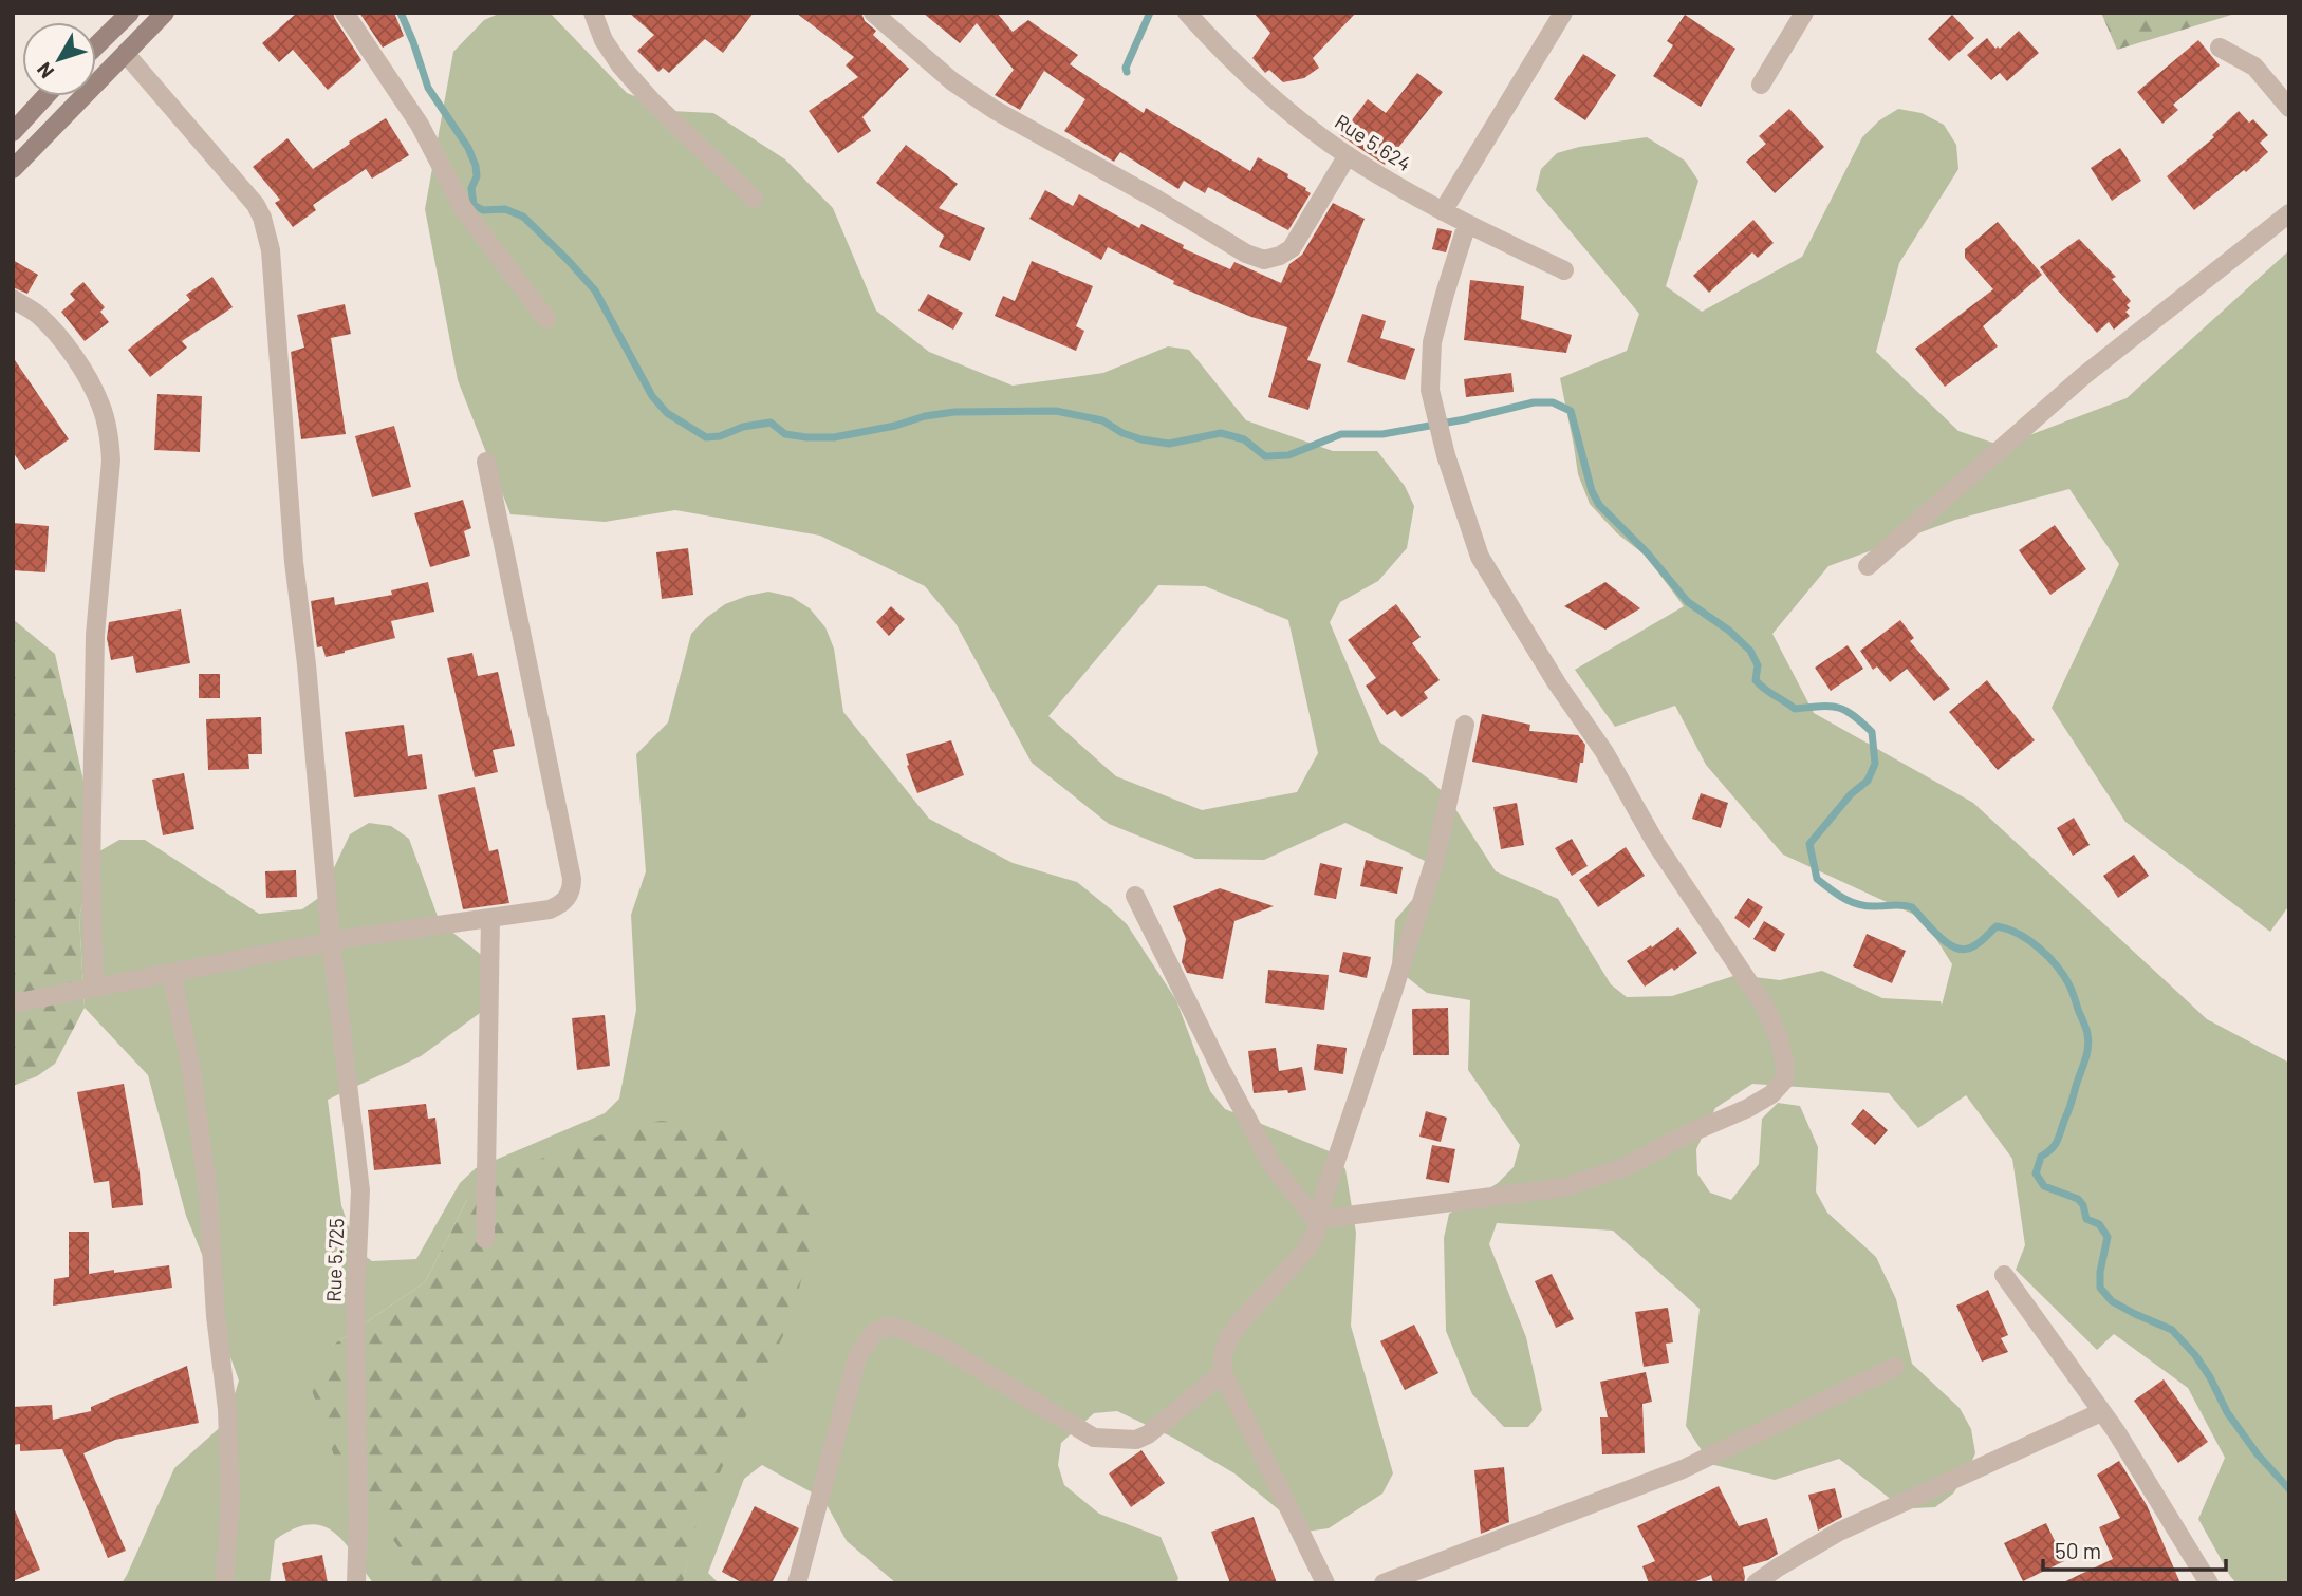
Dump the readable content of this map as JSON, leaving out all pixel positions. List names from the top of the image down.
{
  "streets": {
    "street": ["Rue 5.624", "Rue 5.725"]
  },
  "scale_bar": "50 m",
  "north": "bottom left"
}
